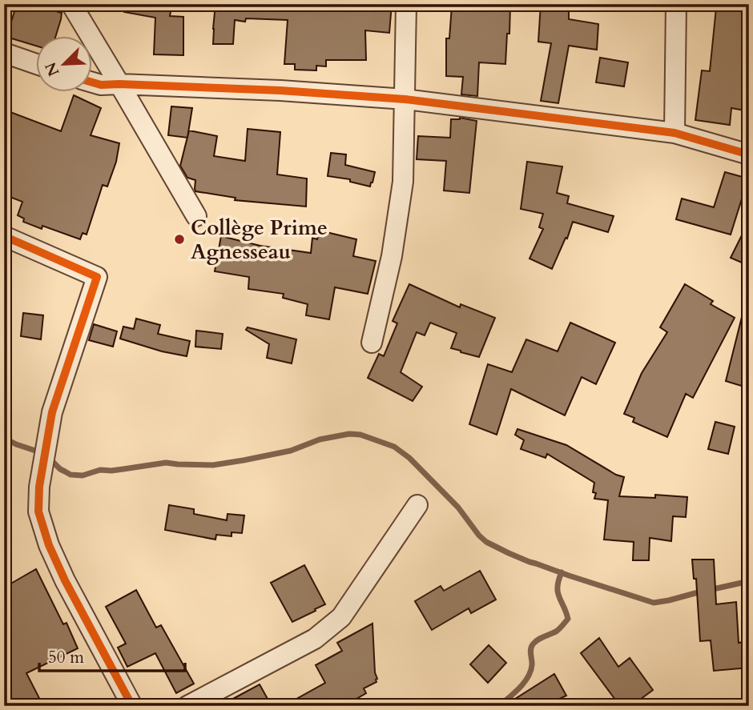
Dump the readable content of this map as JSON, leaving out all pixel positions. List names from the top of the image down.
{
  "places": ["Collège Prime Agnesseau"],
  "scale_bar": "50 m",
  "north": "bottom left"
}
